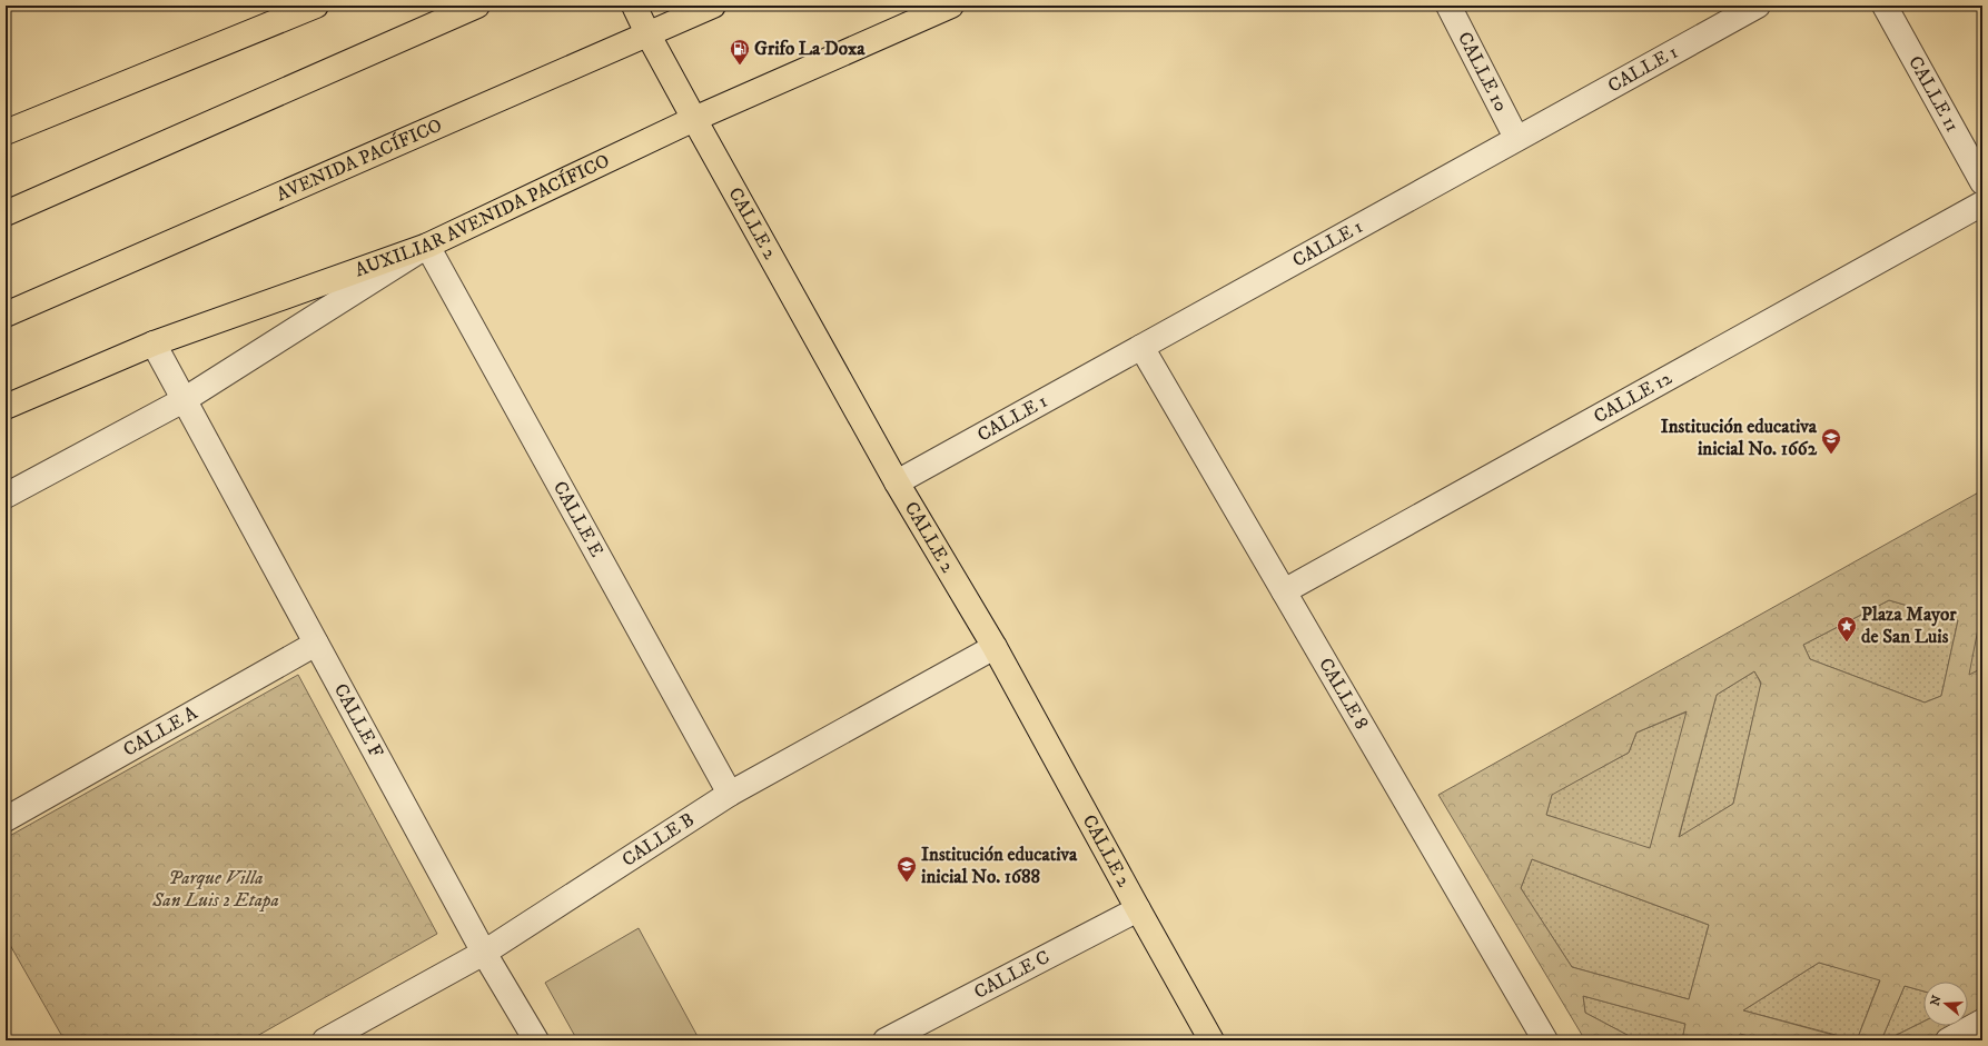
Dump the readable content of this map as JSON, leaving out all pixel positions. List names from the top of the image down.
{
  "streets": {
    "main road": ["AVENIDA PACÍFICO", "AUXILIAR AVENIDA PACÍFICO", "CALLE 2"],
    "street": [
      "CALLE 1",
      "CALLE 10",
      "CALLE 11",
      "CALLE 12",
      "CALLE E",
      "CALLE 8",
      "CALLE F",
      "CALLE A",
      "CALLE B",
      "CALLE C"
    ]
  },
  "crossings": [
    ["CALLE 1", "CALLE 10"],
    ["CALLE 1", "CALLE 2"],
    ["CALLE 1", "CALLE 8"],
    ["AVENIDA PACÍFICO", "CALLE 2"],
    ["AUXILIAR AVENIDA PACÍFICO", "CALLE 2"],
    ["AUXILIAR AVENIDA PACÍFICO", "CALLE E"],
    ["AUXILIAR AVENIDA PACÍFICO", "CALLE F"],
    ["CALLE 2", "CALLE B"],
    ["CALLE 2", "CALLE C"],
    ["CALLE 12", "CALLE 8"],
    ["CALLE E", "CALLE B"],
    ["CALLE F", "CALLE A"],
    ["CALLE F", "CALLE B"]
  ],
  "parks": ["Parque Villa San Luis 2 Etapa"],
  "places": {
    "fuel station": ["Grifo La Doxa"],
    "school or university": ["Institución educativa inicial No. 1662", "Institución educativa inicial No. 1688"],
    "place": ["Plaza Mayor de San Luis"]
  },
  "north": "left"
}
